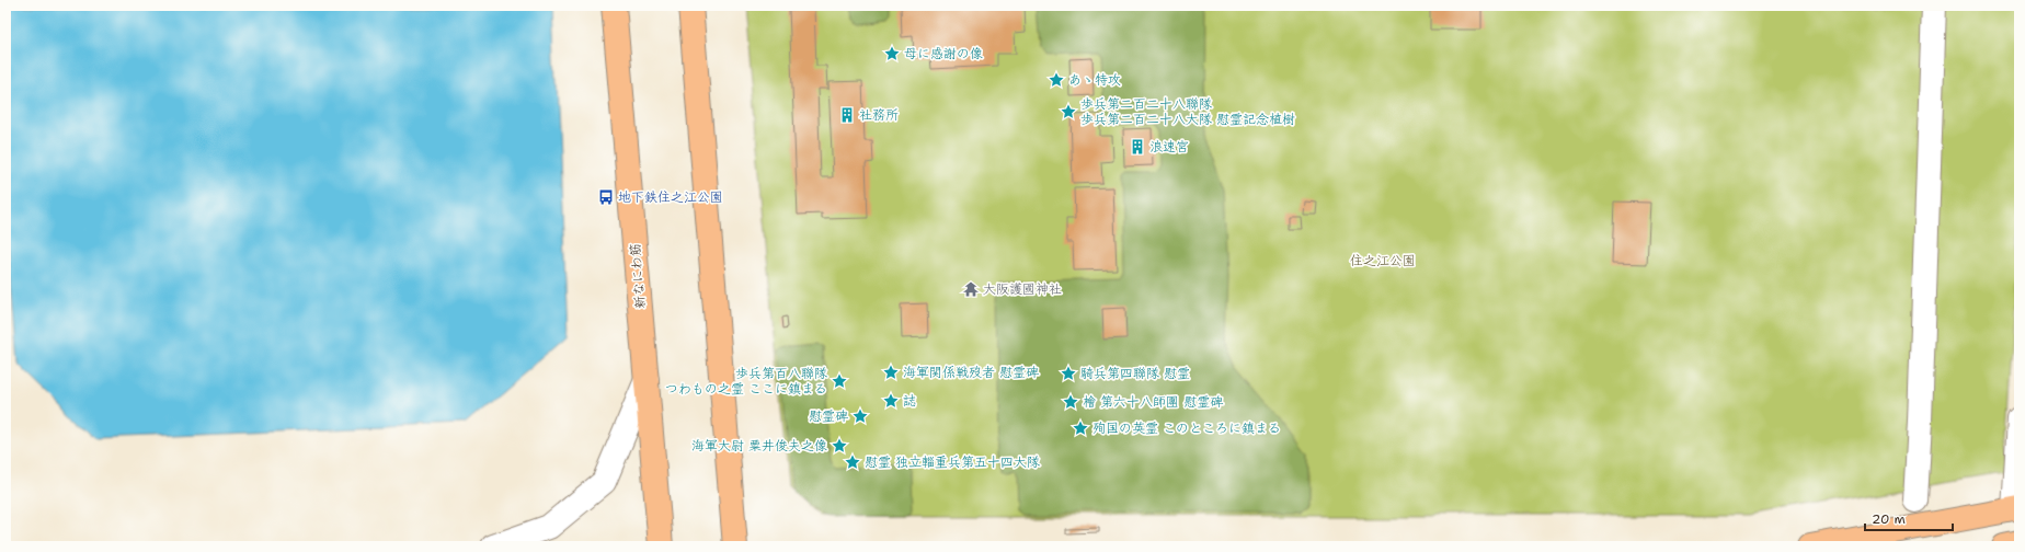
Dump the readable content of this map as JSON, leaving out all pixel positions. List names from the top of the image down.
{
  "streets": {
    "main road": ["新なにわ筋"]
  },
  "parks": ["住之江公園"],
  "places": {
    "place": [
      "母に感謝の像",
      "あゝ特攻",
      "歩兵第二百二十八聯隊 歩兵第二百二十八大隊 慰霊記念植樹",
      "海軍関係戦歿者 慰霊碑",
      "騎兵第四聯隊 慰霊",
      "歩兵第百八聯隊 つわもの之霊 ここに鎮まる",
      "誌",
      "檜 第六十八師團 慰霊碑",
      "慰霊碑",
      "殉国の英霊 このところに鎮まる",
      "海軍大尉 粟井俊夫之像",
      "慰霊 独立輜重兵第五十四大隊"
    ],
    "building": ["社務所", "浪速宮"],
    "bus stop": ["地下鉄住之江公園"],
    "temple": ["大阪護國神社"]
  },
  "scale_bar": "20 m"
}
